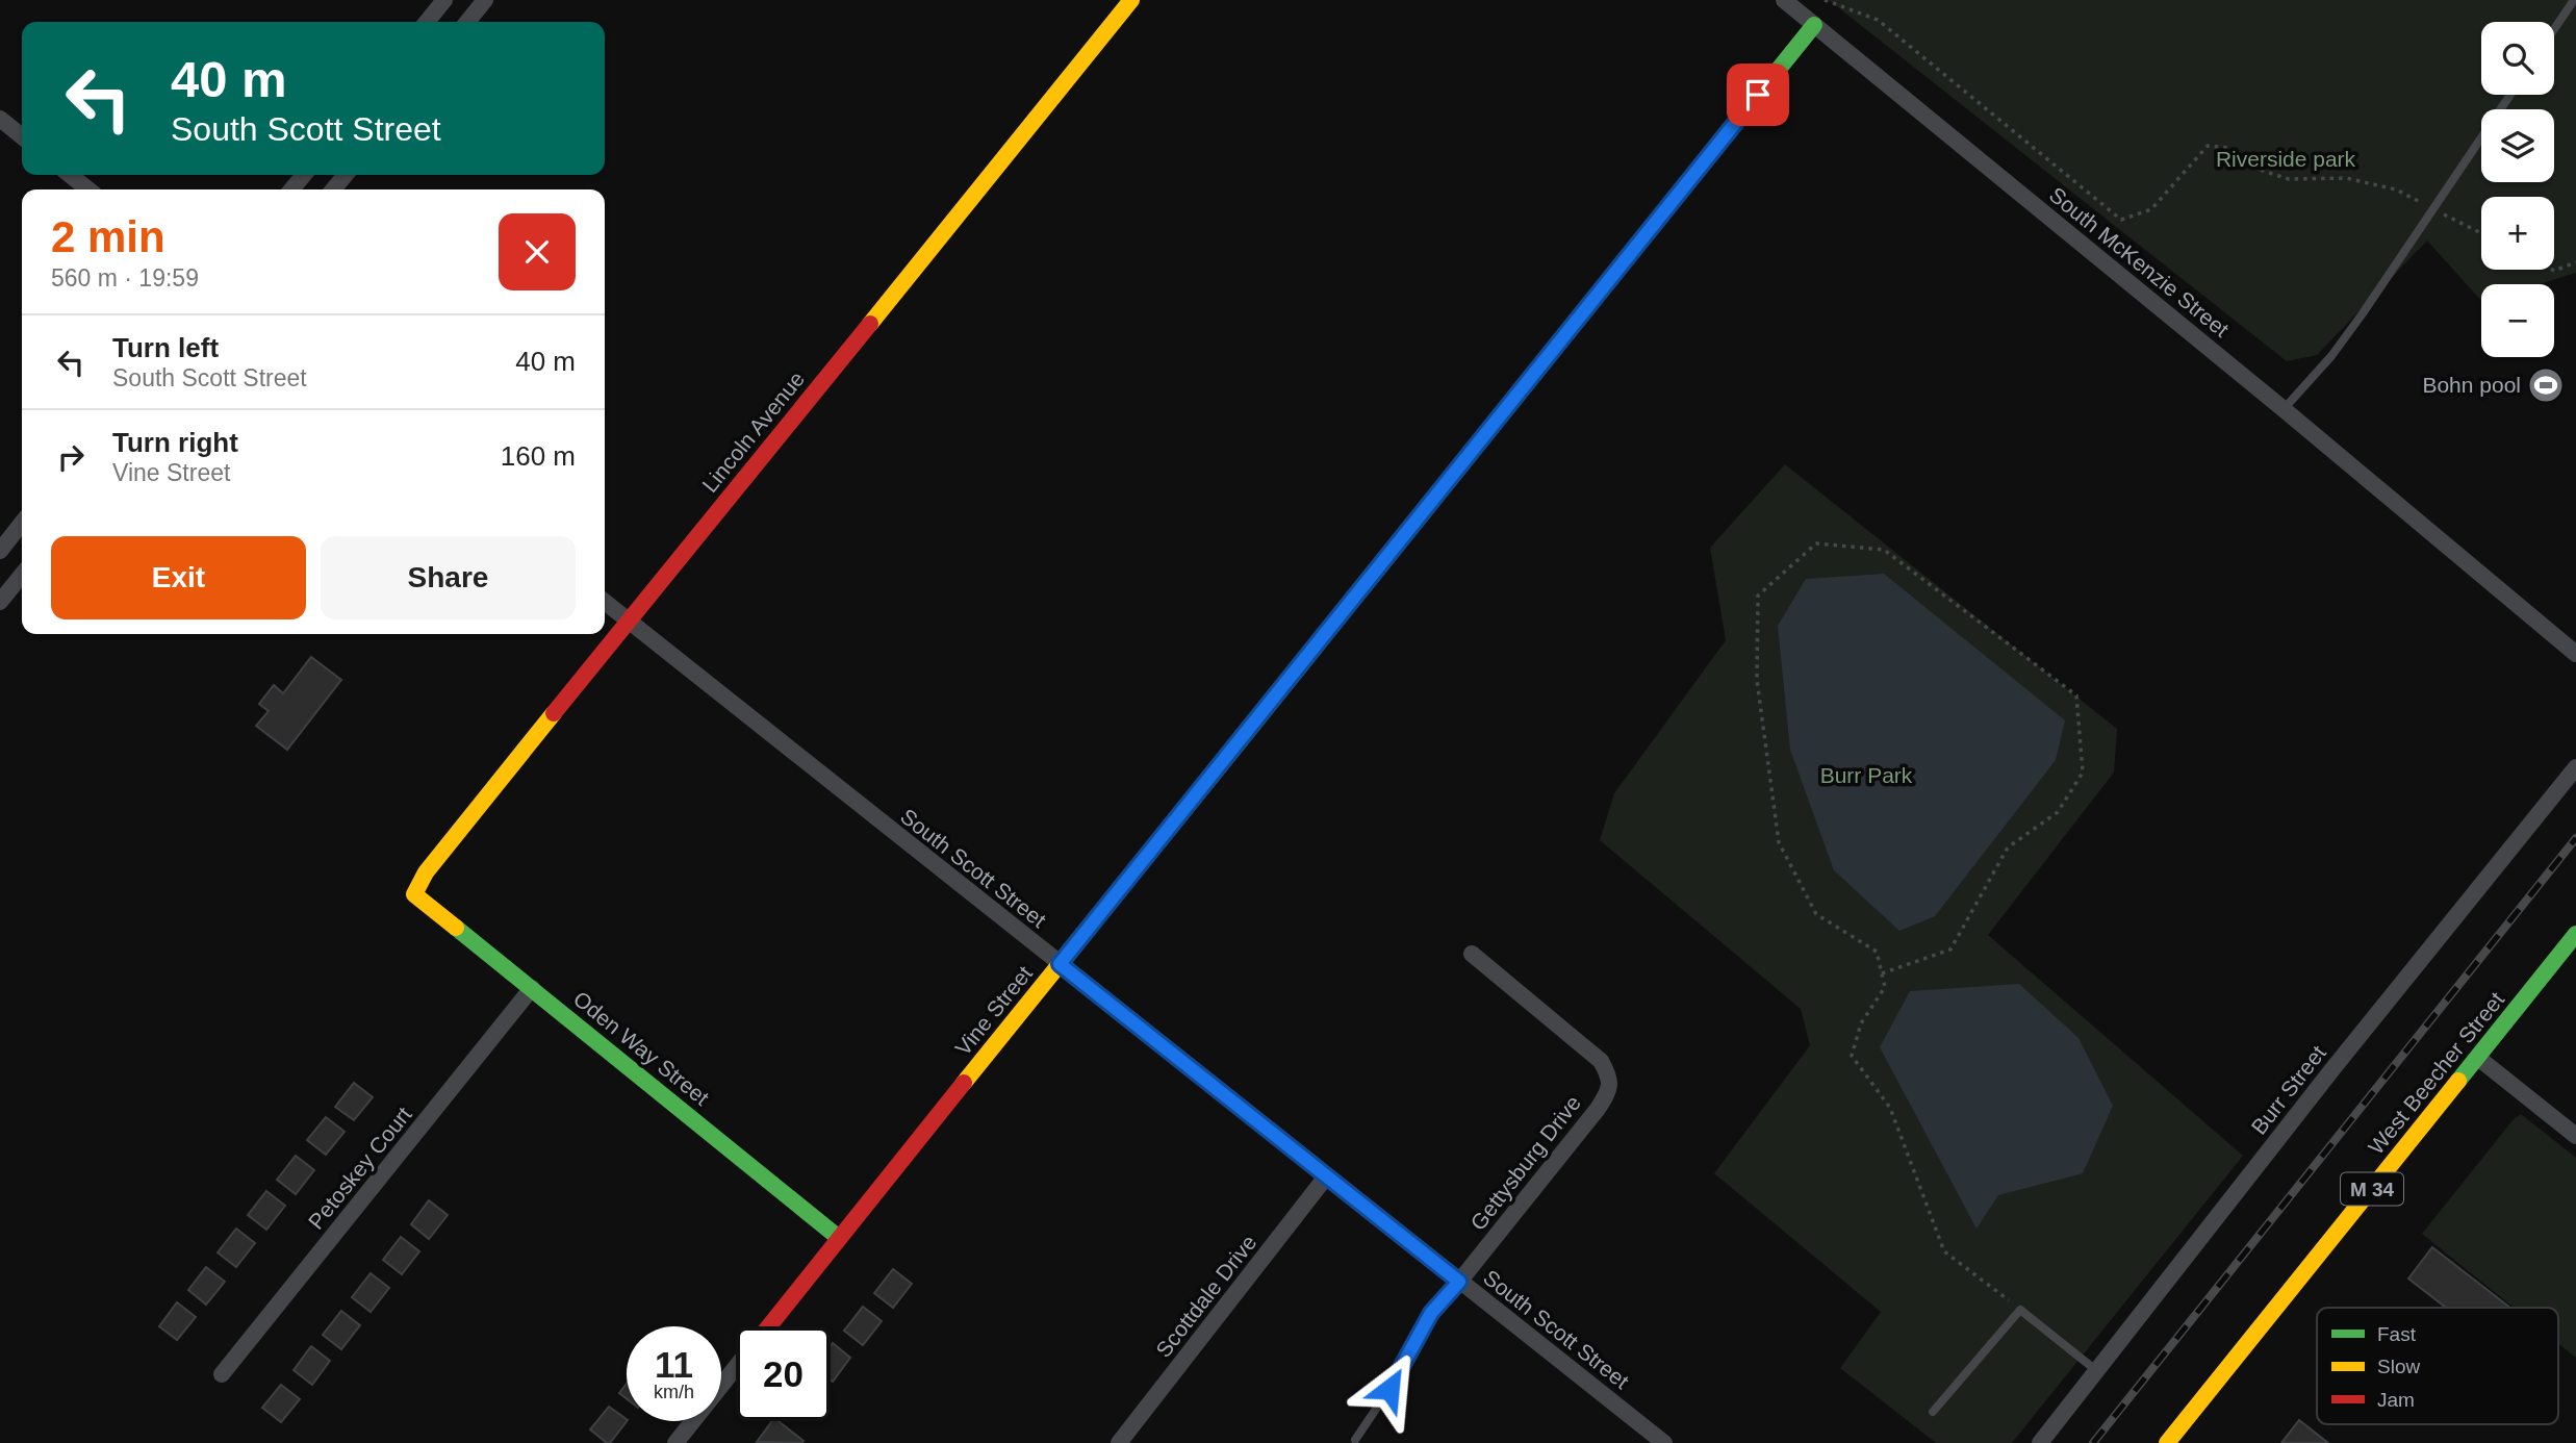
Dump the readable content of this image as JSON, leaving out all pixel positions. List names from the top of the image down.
{
  "streets": {
    "street": [
      "South McKenzie Street",
      "Lincoln Avenue",
      "South Scott Street",
      "Vine Street",
      "Oden Way Street",
      "West Beecher Street",
      "Burr Street",
      "Gettysburg Drive",
      "Petoskey Court",
      "M 34",
      "Scottdale Drive"
    ]
  },
  "crossings": [
    ["South McKenzie Street", "Vine Street"],
    ["Lincoln Avenue", "South Scott Street"],
    ["Lincoln Avenue", "Oden Way Street"],
    ["South Scott Street", "Vine Street"],
    ["South Scott Street", "Gettysburg Drive"],
    ["South Scott Street", "Scottdale Drive"],
    ["Vine Street", "Oden Way Street"],
    ["Oden Way Street", "Petoskey Court"]
  ],
  "parks": ["Riverside park", "Burr Park"],
  "places": {
    "sports": ["Bohn pool"]
  },
  "legend": ["Fast", "Slow", "Jam"],
  "page": {
    "map_buttons": ["+", "−"],
    "turn": ["40 m", "South Scott Street"],
    "heading": ["2 min", "560 m · 19:59"],
    "list": [
      {
        "name": "Turn left",
        "note": "South Scott Street",
        "value": "40 m"
      },
      {
        "name": "Turn right",
        "note": "Vine Street",
        "value": "160 m"
      }
    ],
    "buttons": ["Exit", "Share"],
    "speed": "11 km/h",
    "limit": "20"
  }
}
